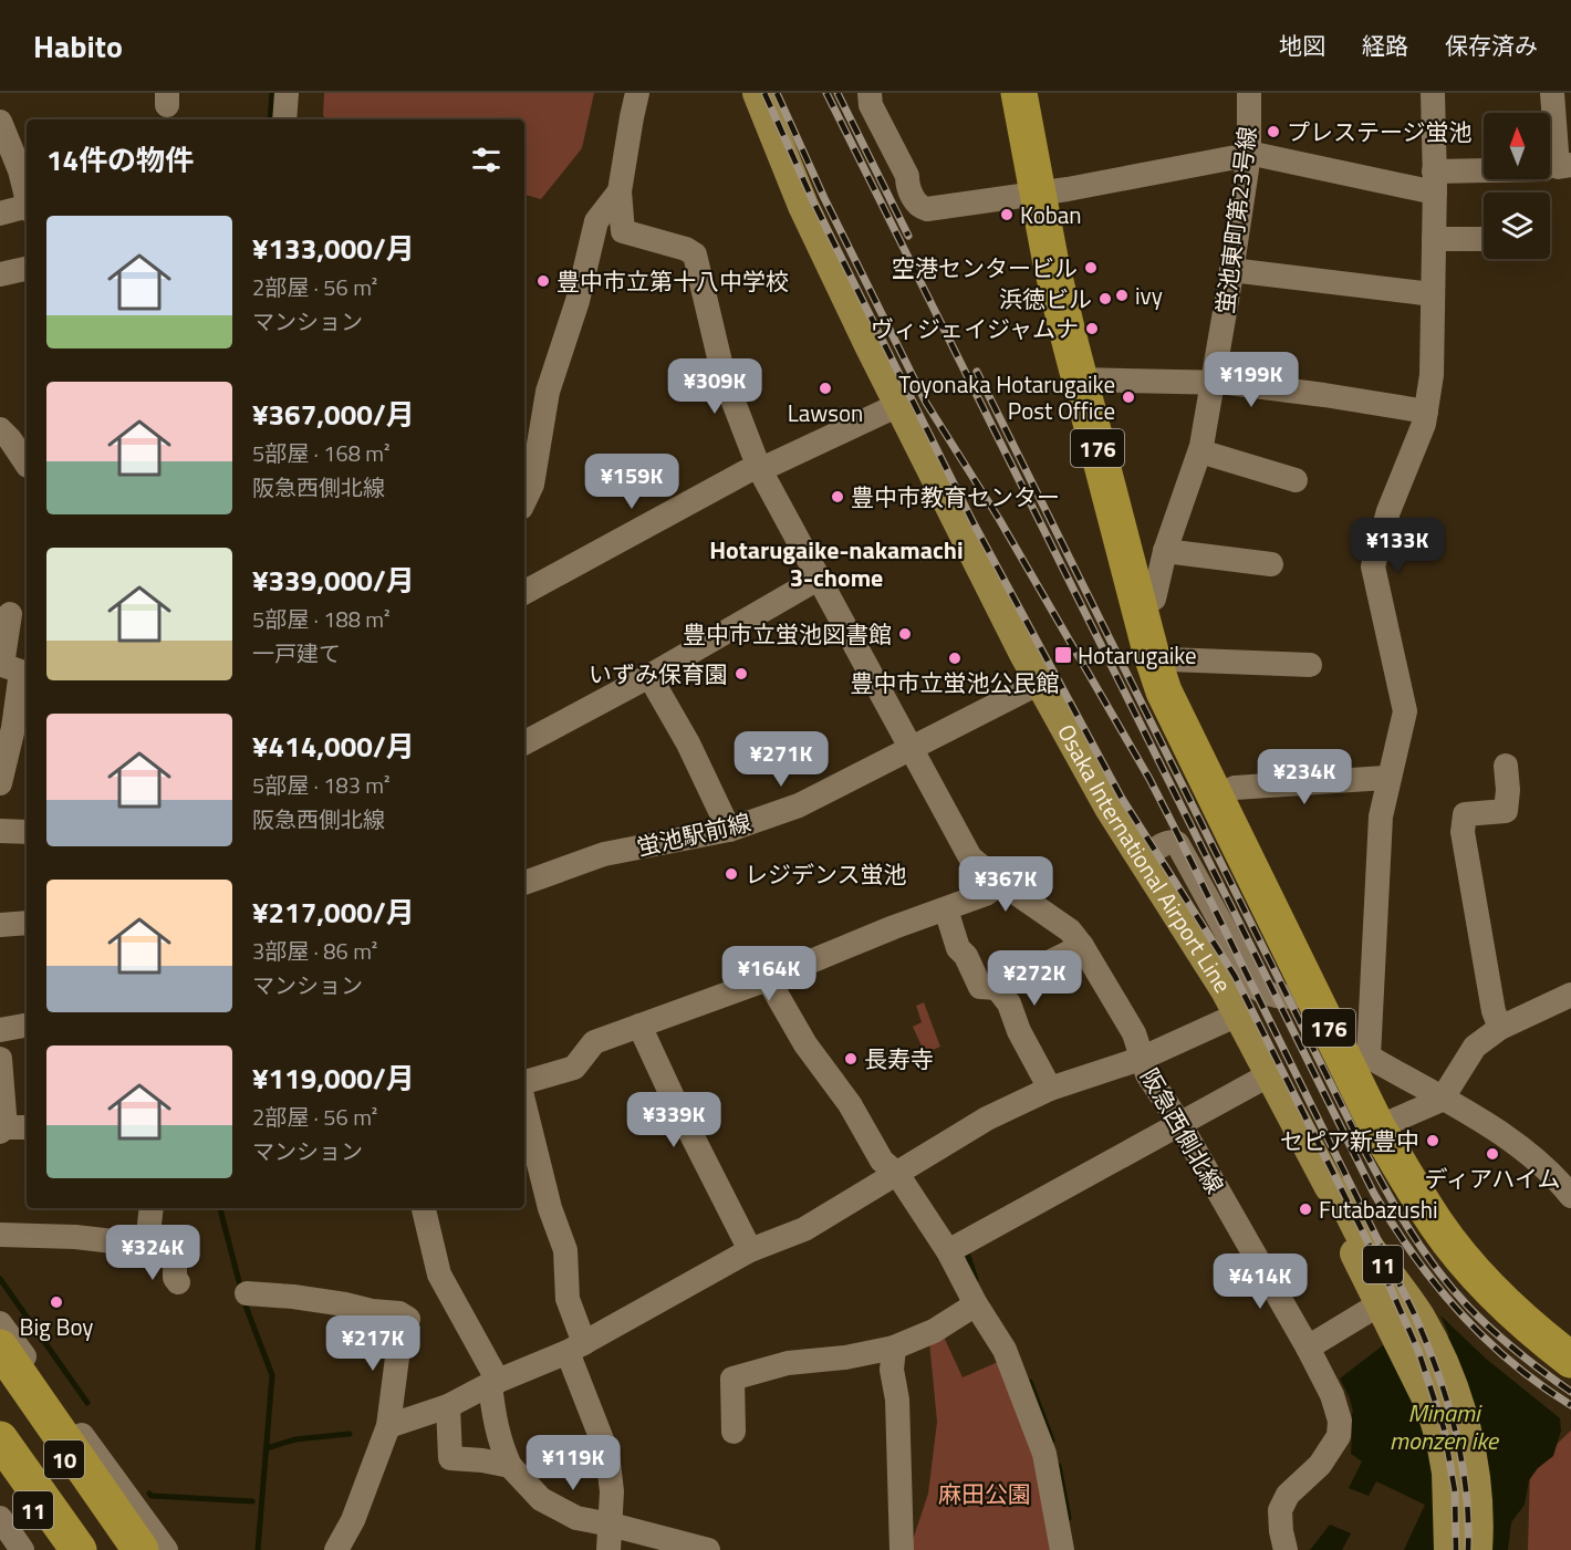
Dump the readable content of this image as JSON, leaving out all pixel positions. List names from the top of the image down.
{
  "streets": {
    "highway": ["176", "11"],
    "main road": ["Osaka International Airport Line", "10"],
    "street": ["蛍池東町第23号線", "蛍池駅前線", "阪急西側北線"]
  },
  "crossings": [
    ["蛍池東町第23号線", "176"],
    ["蛍池駅前線", "Osaka International Airport Line"],
    ["蛍池駅前線", "阪急西側北線"]
  ],
  "districts": ["Hotarugaike-nakamachi 3-chome"],
  "water": ["Minami monzen ike"],
  "parks": ["麻田公園"],
  "places": {
    "other": [
      "プレステージ蛍池",
      "Koban",
      "空港センタービル",
      "豊中市立第十八中学校",
      "ivy",
      "浜徳ビル",
      "ヴィジェイジャムナ",
      "Lawson",
      "Toyonaka Hotarugaike Post Office",
      "豊中市教育センター",
      "豊中市立蛍池図書館",
      "豊中市立蛍池公民館",
      "いずみ保育園",
      "レジデンス蛍池",
      "長寿寺",
      "セピア新豊中",
      "ディアハイム",
      "Futabazushi",
      "Big Boy"
    ],
    "transit": ["Hotarugaike"]
  },
  "north": "top",
  "page": {
    "header": "Habito",
    "nav": ["地図", "経路", "保存済み"],
    "heading": "14件の物件",
    "list": [
      {
        "name": "¥133,000/月",
        "note": "2部屋 · 56 m² · マンション"
      },
      {
        "name": "¥367,000/月",
        "note": "5部屋 · 168 m² · 阪急西側北線"
      },
      {
        "name": "¥339,000/月",
        "note": "5部屋 · 188 m² · 一戸建て"
      },
      {
        "name": "¥414,000/月",
        "note": "5部屋 · 183 m² · 阪急西側北線"
      },
      {
        "name": "¥217,000/月",
        "note": "3部屋 · 86 m² · マンション"
      },
      {
        "name": "¥119,000/月",
        "note": "2部屋 · 56 m² · マンション"
      }
    ],
    "price": [
      "¥199K",
      "¥309K",
      "¥159K",
      "¥133K",
      "¥271K",
      "¥234K",
      "¥367K",
      "¥164K",
      "¥272K",
      "¥339K",
      "¥324K",
      "¥414K",
      "¥217K",
      "¥119K"
    ]
  }
}
